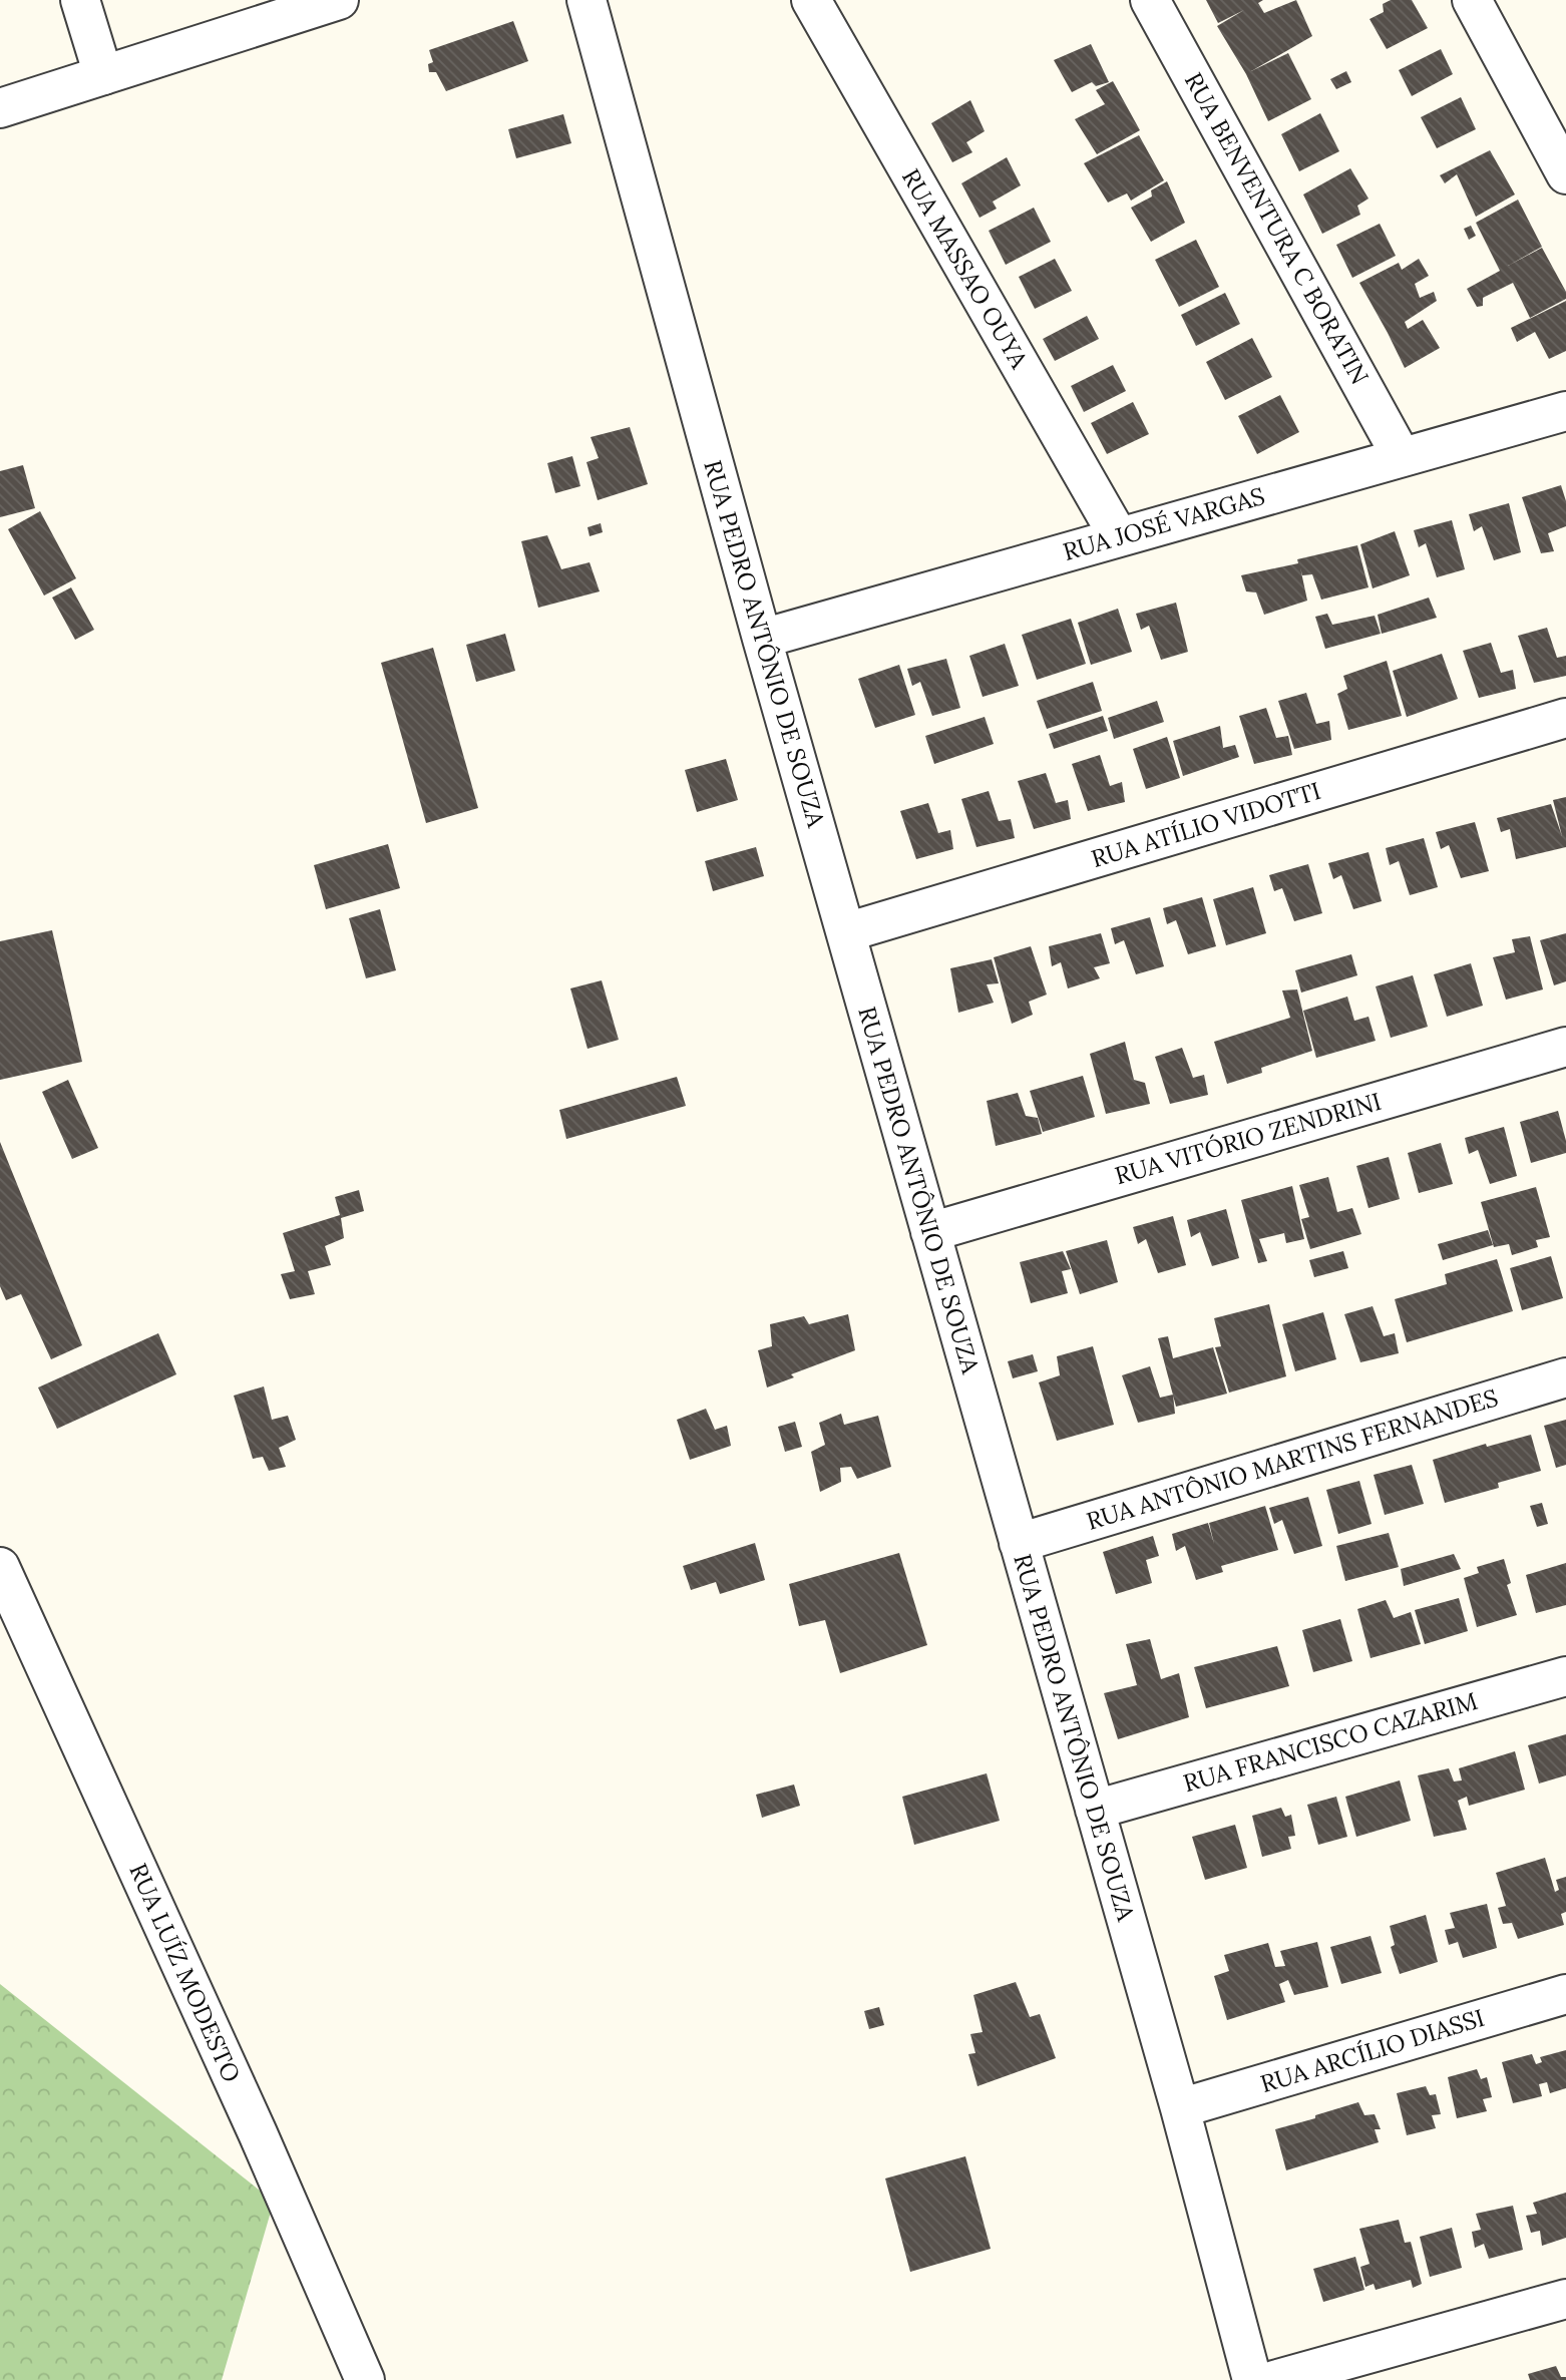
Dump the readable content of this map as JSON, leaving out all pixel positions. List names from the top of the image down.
{
  "streets": {
    "street": [
      "RUA BENVENTURA C BORATIN",
      "RUA MASSAO OUYA",
      "RUA JOSÉ VARGAS",
      "RUA PEDRO ANTÔNIO DE SOUZA",
      "RUA ATÍLIO VIDOTTI",
      "RUA VITÓRIO ZENDRINI",
      "RUA ANTÔNIO MARTINS FERNANDES",
      "RUA FRANCISCO CAZARIM",
      "RUA LUÍZ MODESTO",
      "RUA ARCÍLIO DIASSI"
    ]
  },
  "crossings": [
    ["RUA BENVENTURA C BORATIN", "RUA JOSÉ VARGAS"],
    ["RUA MASSAO OUYA", "RUA JOSÉ VARGAS"],
    ["RUA JOSÉ VARGAS", "RUA PEDRO ANTÔNIO DE SOUZA"],
    ["RUA PEDRO ANTÔNIO DE SOUZA", "RUA ATÍLIO VIDOTTI"],
    ["RUA PEDRO ANTÔNIO DE SOUZA", "RUA VITÓRIO ZENDRINI"],
    ["RUA PEDRO ANTÔNIO DE SOUZA", "RUA ANTÔNIO MARTINS FERNANDES"],
    ["RUA PEDRO ANTÔNIO DE SOUZA", "RUA FRANCISCO CAZARIM"],
    ["RUA PEDRO ANTÔNIO DE SOUZA", "RUA ARCÍLIO DIASSI"]
  ]
}
